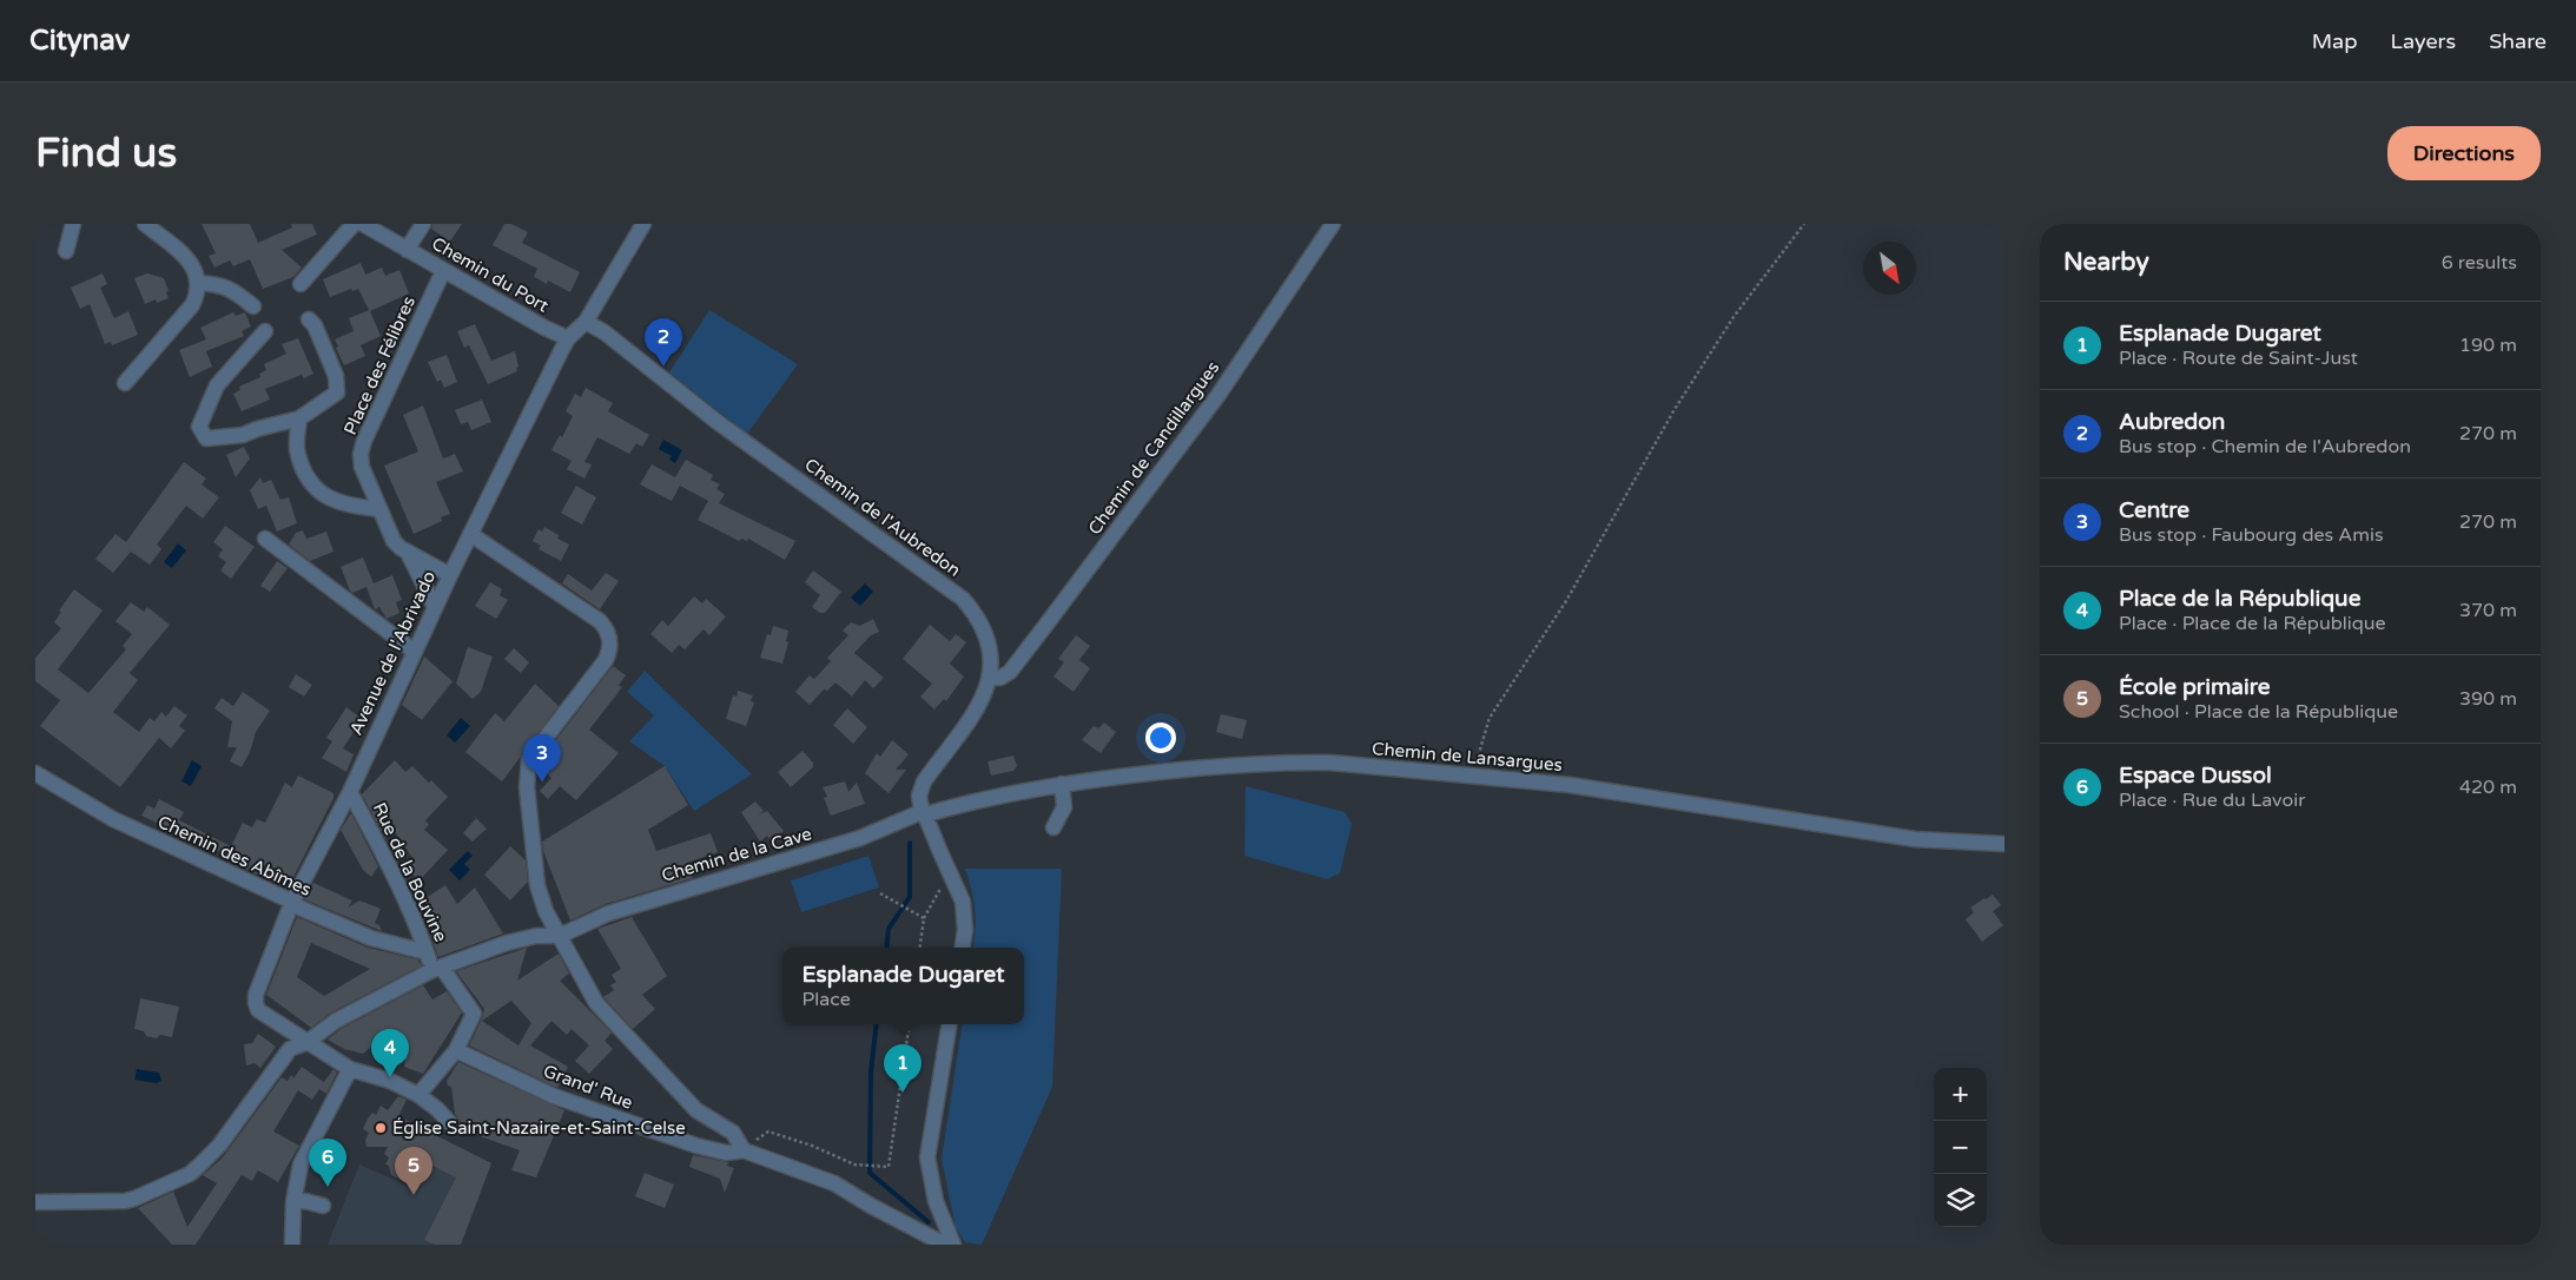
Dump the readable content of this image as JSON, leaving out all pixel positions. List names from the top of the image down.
{
  "streets": {
    "street": [
      "Chemin du Port",
      "Place des Félibres",
      "Chemin de Candillargues",
      "Chemin de l'Aubredon",
      "Avenue de l'Abrivado",
      "Chemin de Lansargues",
      "Chemin de la Cave",
      "Chemin des Abîmes",
      "Rue de la Bouvine",
      "Grand' Rue"
    ]
  },
  "crossings": [
    ["Chemin du Port", "Place des Félibres"],
    ["Chemin du Port", "Avenue de l'Abrivado"],
    ["Place des Félibres", "Avenue de l'Abrivado"],
    ["Chemin de Candillargues", "Chemin de l'Aubredon"],
    ["Chemin de l'Aubredon", "Avenue de l'Abrivado"],
    ["Chemin de l'Aubredon", "Chemin de Lansargues"],
    ["Chemin de l'Aubredon", "Chemin de la Cave"],
    ["Avenue de l'Abrivado", "Chemin des Abîmes"],
    ["Avenue de l'Abrivado", "Rue de la Bouvine"],
    ["Chemin de Lansargues", "Chemin de la Cave"],
    ["Chemin des Abîmes", "Rue de la Bouvine"],
    ["Rue de la Bouvine", "Grand' Rue"]
  ],
  "places": ["Église Saint-Nazaire-et-Saint-Celse"],
  "north": "bottom right",
  "page": {
    "header": "Citynav",
    "nav": ["Map", "Layers", "Share"],
    "buttons": "Directions",
    "title": "Find us",
    "heading": ["Nearby", "6 results"],
    "list": [
      {
        "mark": "1",
        "name": "Esplanade Dugaret",
        "note": "Place · Route de Saint-Just",
        "value": "190 m"
      },
      {
        "mark": "2",
        "name": "Aubredon",
        "note": "Bus stop · Chemin de l'Aubredon",
        "value": "270 m"
      },
      {
        "mark": "3",
        "name": "Centre",
        "note": "Bus stop · Faubourg des Amis",
        "value": "270 m"
      },
      {
        "mark": "4",
        "name": "Place de la République",
        "note": "Place · Place de la République",
        "value": "370 m"
      },
      {
        "mark": "5",
        "name": "École primaire",
        "note": "School · Place de la République",
        "value": "390 m"
      },
      {
        "mark": "6",
        "name": "Espace Dussol",
        "note": "Place · Rue du Lavoir",
        "value": "420 m"
      }
    ],
    "pins": [
      "2",
      "3",
      "4",
      "1",
      "6",
      "5"
    ],
    "popup": ["Esplanade Dugaret", "Place"],
    "map_buttons": ["+", "−"]
  }
}
